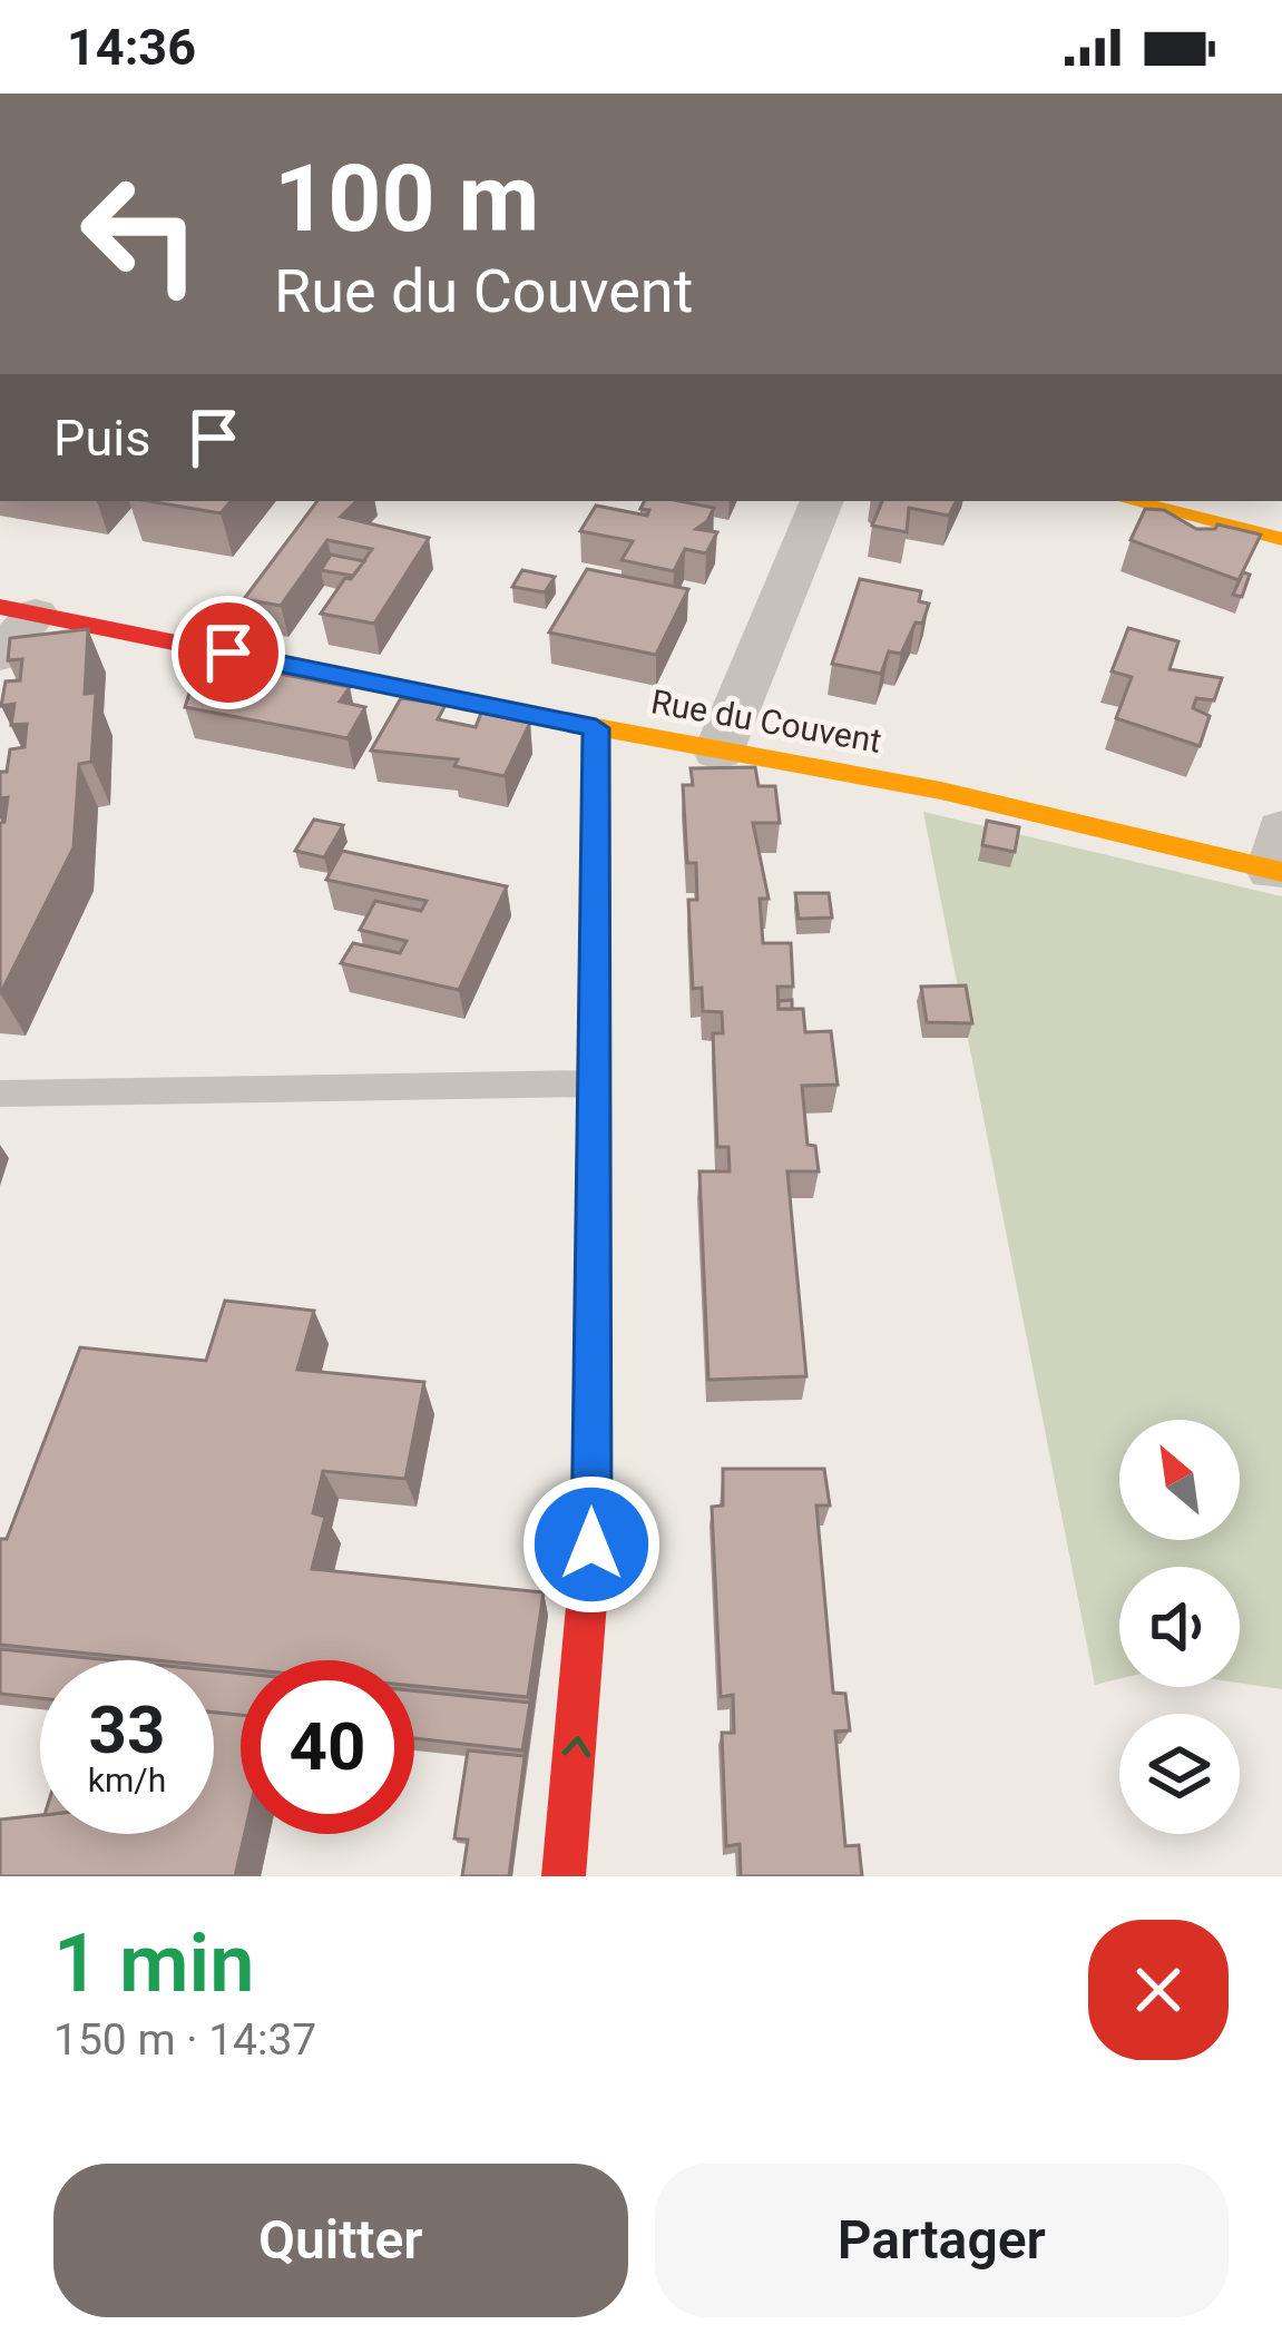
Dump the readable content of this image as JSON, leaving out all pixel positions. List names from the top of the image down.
{
  "streets": {
    "street": ["Rue du Couvent"]
  },
  "north": "top left",
  "page": {
    "status": "14:36",
    "turn": ["100 m", "Rue du Couvent"],
    "then": "Puis",
    "speed": "33 km/h",
    "limit": "40",
    "heading": ["1 min", "150 m · 14:37"],
    "buttons": ["Quitter", "Partager"]
  }
}
